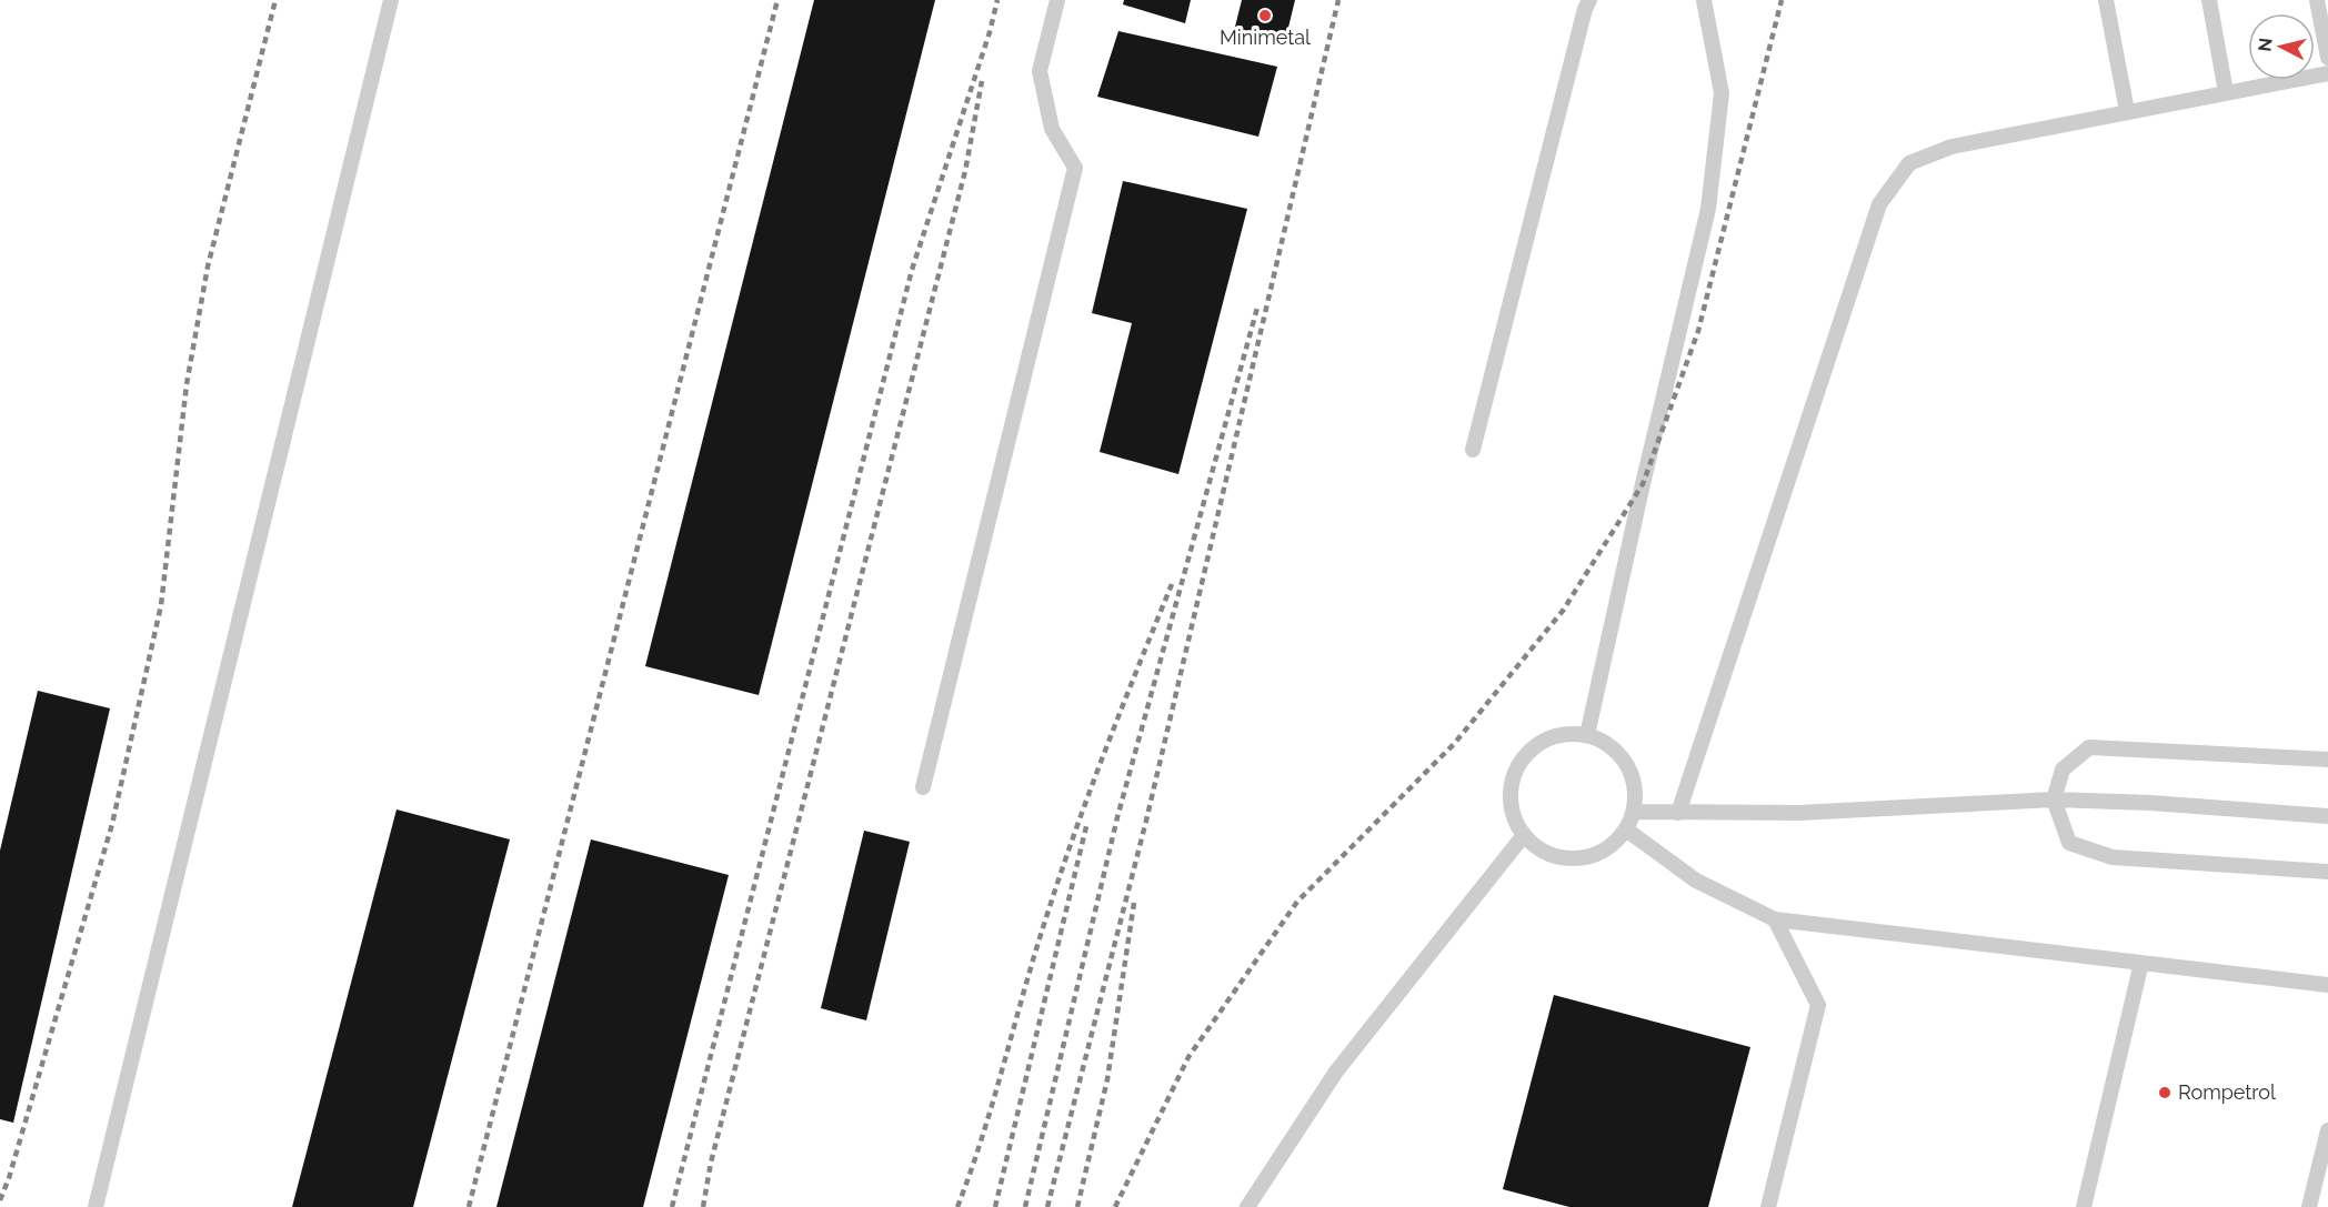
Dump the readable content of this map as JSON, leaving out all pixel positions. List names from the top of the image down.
{
  "places": ["Minimetal", "Rompetrol"],
  "north": "left"
}
